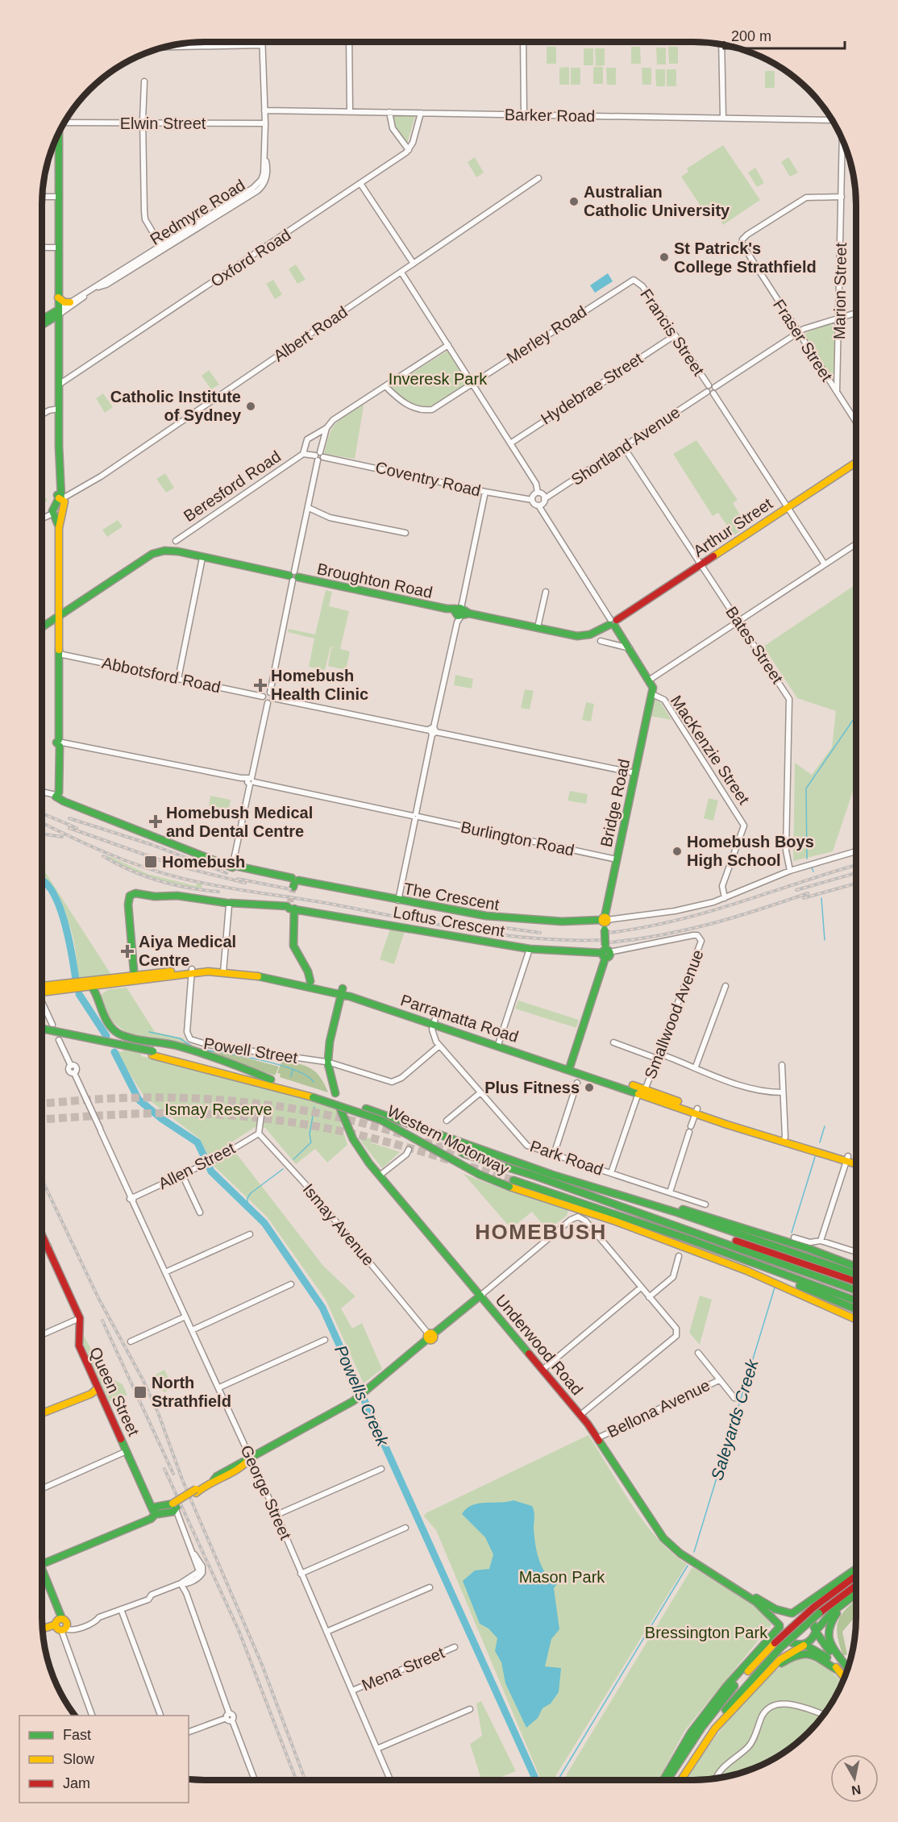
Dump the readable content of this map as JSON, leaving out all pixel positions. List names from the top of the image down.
{
  "streets": {
    "main road": [
      "Redmyre Road",
      "Arthur Street",
      "Broughton Road",
      "MacKenzie Street",
      "Bridge Road",
      "The Crescent",
      "Loftus Crescent",
      "Parramatta Road",
      "Western Motorway",
      "Underwood Road",
      "Queen Street"
    ],
    "street": [
      "Barker Road",
      "Elwin Street",
      "Oxford Road",
      "Marion Street",
      "Francis Street",
      "Albert Road",
      "Merley Road",
      "Fraser Street",
      "Hydebrae Street",
      "Shortland Avenue",
      "Coventry Road",
      "Beresford Road",
      "Bates Street",
      "Abbotsford Road",
      "Burlington Road",
      "Smallwood Avenue",
      "Powell Street",
      "Park Road",
      "Allen Street",
      "Ismay Avenue",
      "Bellona Avenue",
      "George Street",
      "Mena Street"
    ]
  },
  "crossings": [
    ["Barker Road", "Redmyre Road"],
    ["Elwin Street", "Redmyre Road"],
    ["Marion Street", "Fraser Street"],
    ["Francis Street", "Merley Road"],
    ["Francis Street", "Hydebrae Street"],
    ["Francis Street", "Arthur Street"],
    ["Merley Road", "Beresford Road"],
    ["Shortland Avenue", "Coventry Road"],
    ["Shortland Avenue", "Bates Street"],
    ["Shortland Avenue", "MacKenzie Street"],
    ["Coventry Road", "Beresford Road"],
    ["Coventry Road", "MacKenzie Street"],
    ["Arthur Street", "Broughton Road"],
    ["Arthur Street", "Bates Street"],
    ["Arthur Street", "MacKenzie Street"],
    ["Broughton Road", "MacKenzie Street"],
    ["Bates Street", "The Crescent"],
    ["MacKenzie Street", "Bridge Road"],
    ["MacKenzie Street", "The Crescent"],
    ["Bridge Road", "Burlington Road"],
    ["Bridge Road", "The Crescent"],
    ["Bridge Road", "Loftus Crescent"],
    ["Bridge Road", "Parramatta Road"],
    ["Loftus Crescent", "Smallwood Avenue"],
    ["Loftus Crescent", "Parramatta Road"],
    ["Smallwood Avenue", "Parramatta Road"],
    ["Smallwood Avenue", "Park Road"],
    ["Parramatta Road", "Powell Street"],
    ["Parramatta Road", "Park Road"],
    ["Powell Street", "Park Road"],
    ["Allen Street", "Ismay Avenue"],
    ["Allen Street", "George Street"],
    ["Underwood Road", "Bellona Avenue"],
    ["George Street", "Mena Street"]
  ],
  "districts": ["HOMEBUSH"],
  "water": ["Powells Creek", "Saleyards Creek"],
  "parks": [
    "Inveresk Park",
    "Ismay Reserve",
    "Mason Park",
    "Bressington Park"
  ],
  "places": {
    "other": [
      "Australian Catholic University",
      "St Patrick's College Strathfield",
      "Catholic Institute of Sydney",
      "Homebush Boys High School",
      "Plus Fitness"
    ],
    "health": ["Homebush Health Clinic", "Homebush Medical and Dental Centre", "Aiya Medical Centre"],
    "transit": ["Homebush", "North Strathfield"]
  },
  "legend": ["Fast", "Slow", "Jam"],
  "scale_bar": "200 m",
  "north": "bottom"
}
